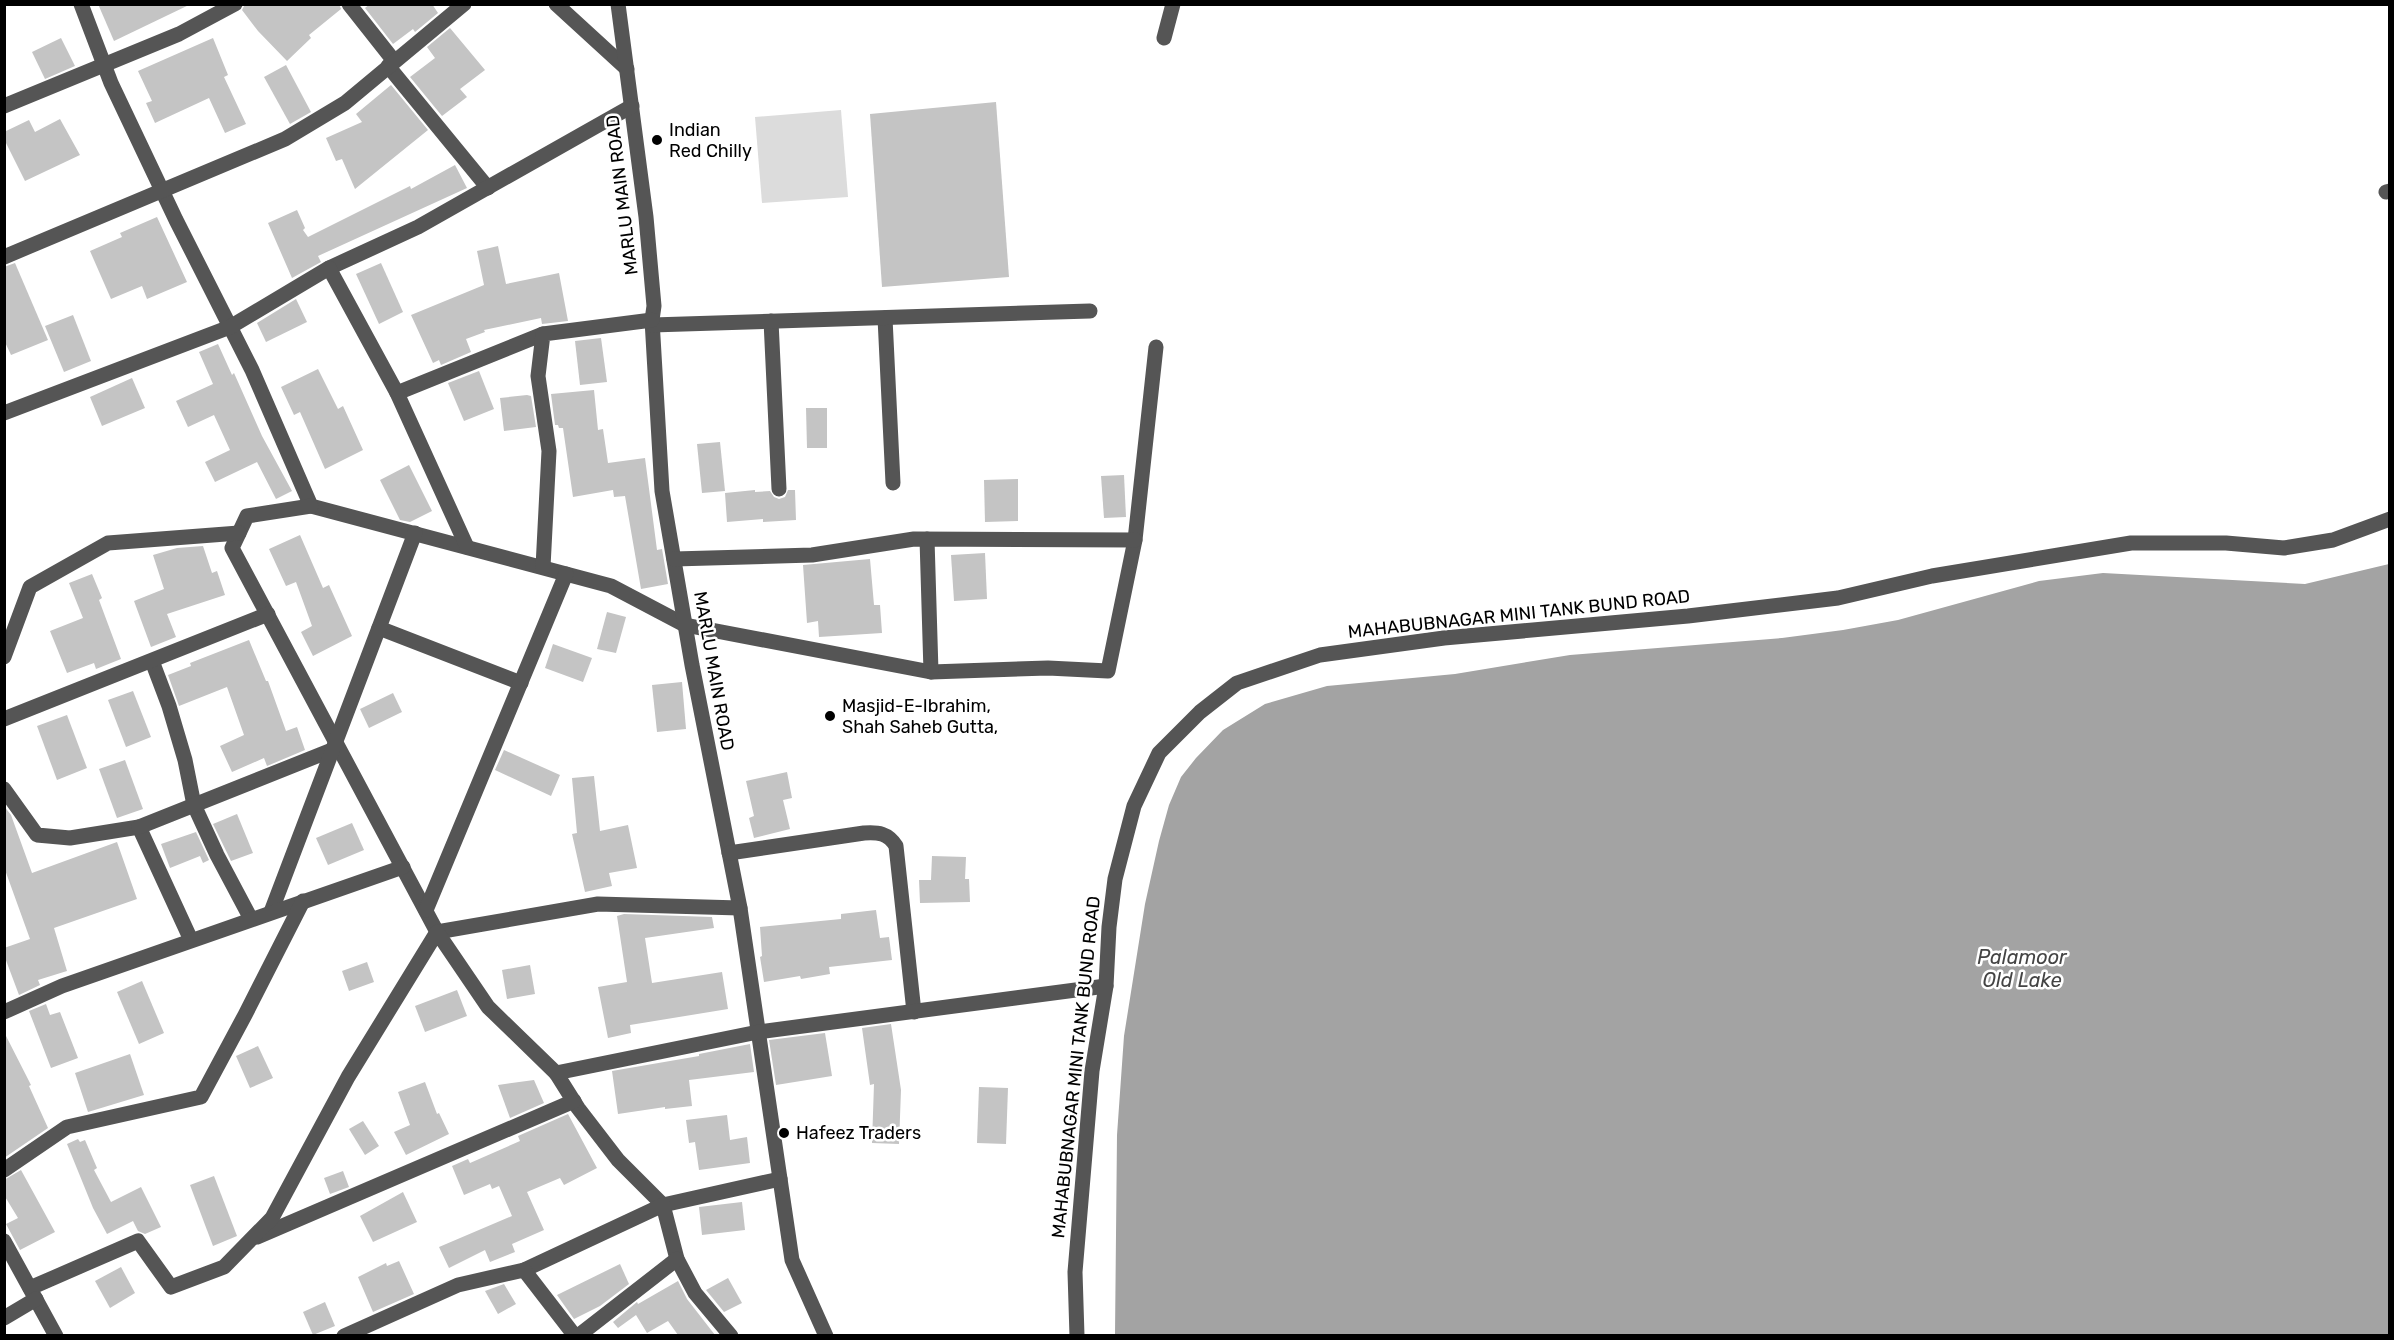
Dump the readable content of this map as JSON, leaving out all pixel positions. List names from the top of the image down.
{
  "streets": {
    "street": ["MARLU MAIN ROAD", "MAHABUBNAGAR MINI TANK BUND ROAD"]
  },
  "water": ["Palamoor Old Lake"],
  "places": ["Indian Red Chilly", "Masjid-E-Ibrahim, Shah Saheb Gutta,", "Hafeez Traders"]
}
